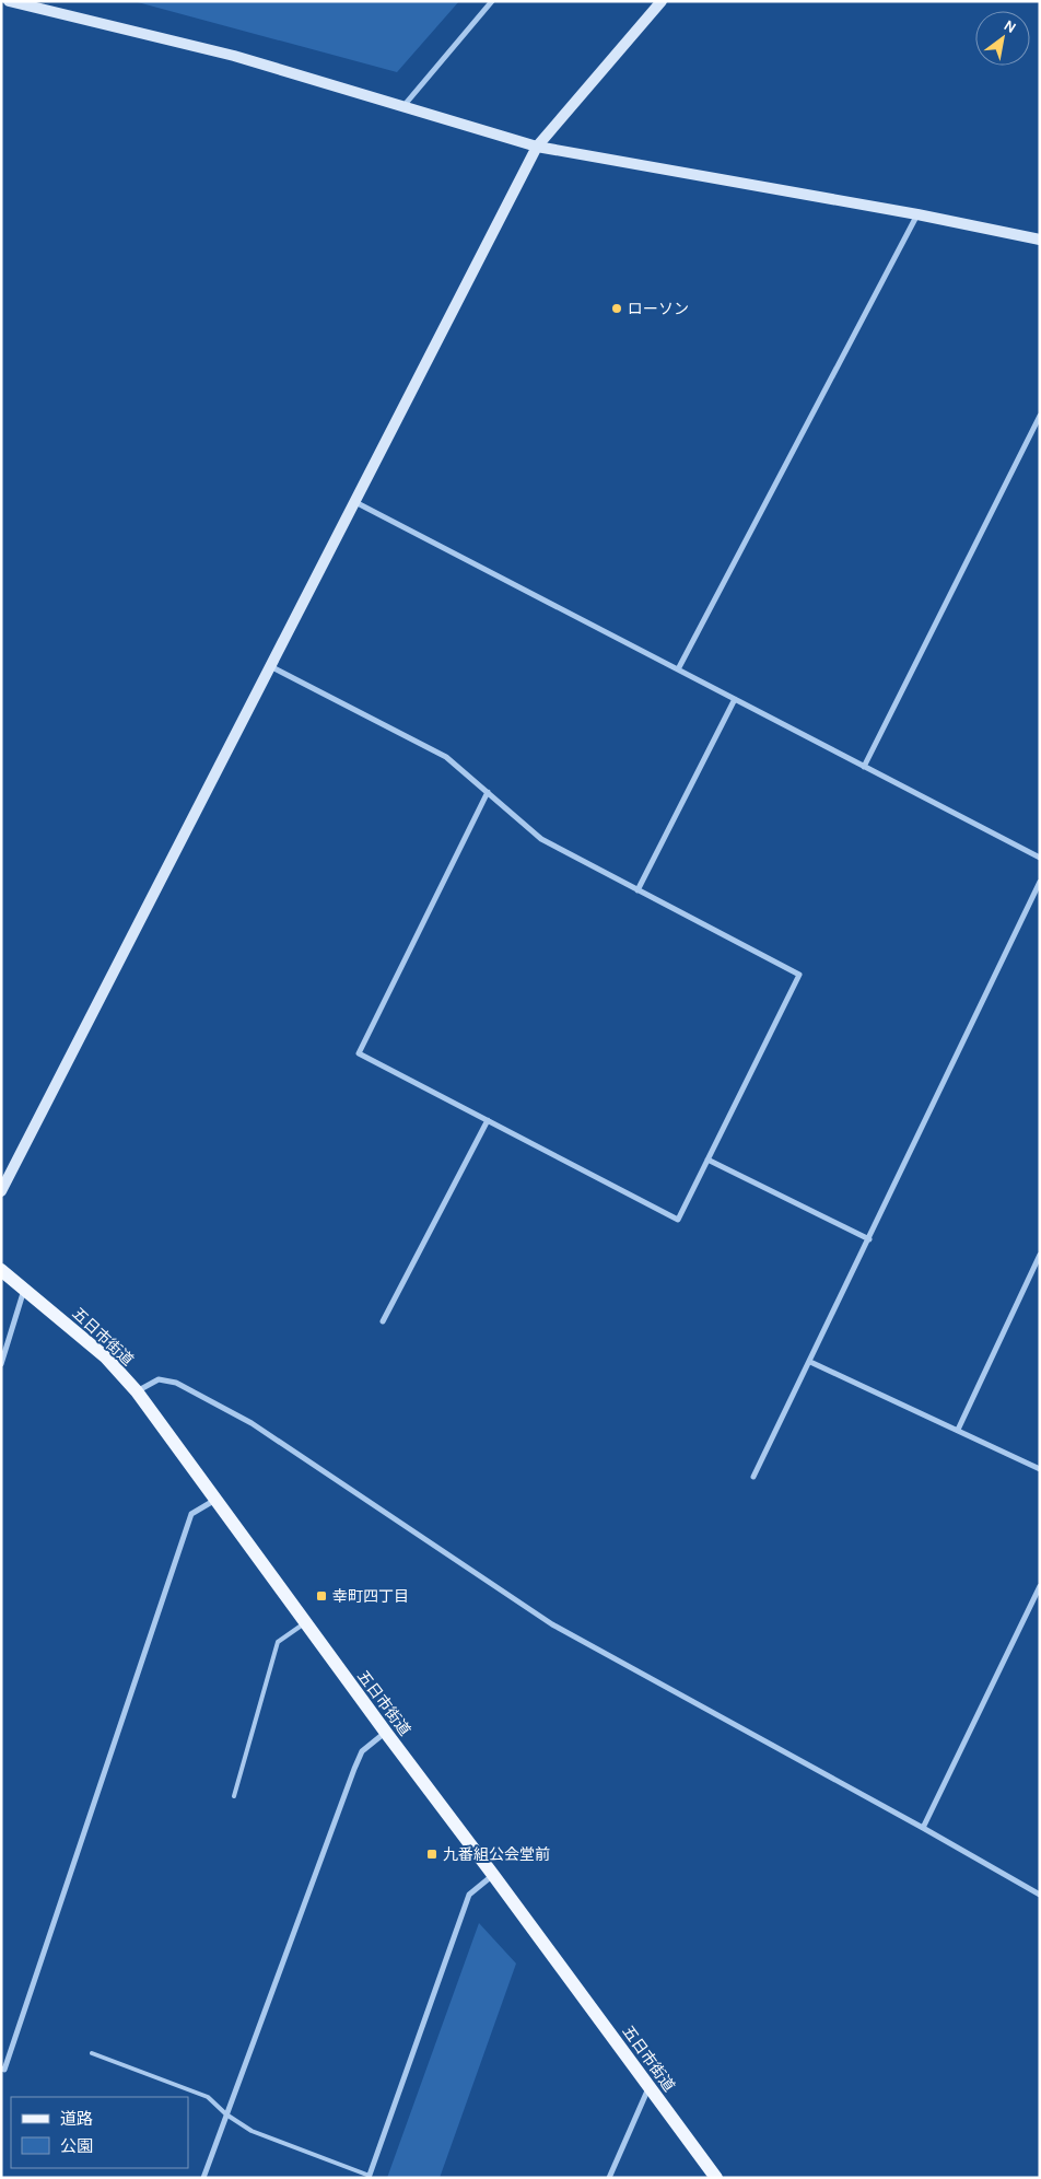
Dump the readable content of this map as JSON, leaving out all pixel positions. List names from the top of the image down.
{
  "streets": {
    "main road": ["五日市街道"]
  },
  "places": {
    "other": ["ローソン"],
    "transit": ["幸町四丁目", "九番組公会堂前"]
  },
  "legend": ["道路", "公園"],
  "north": "top right"
}
